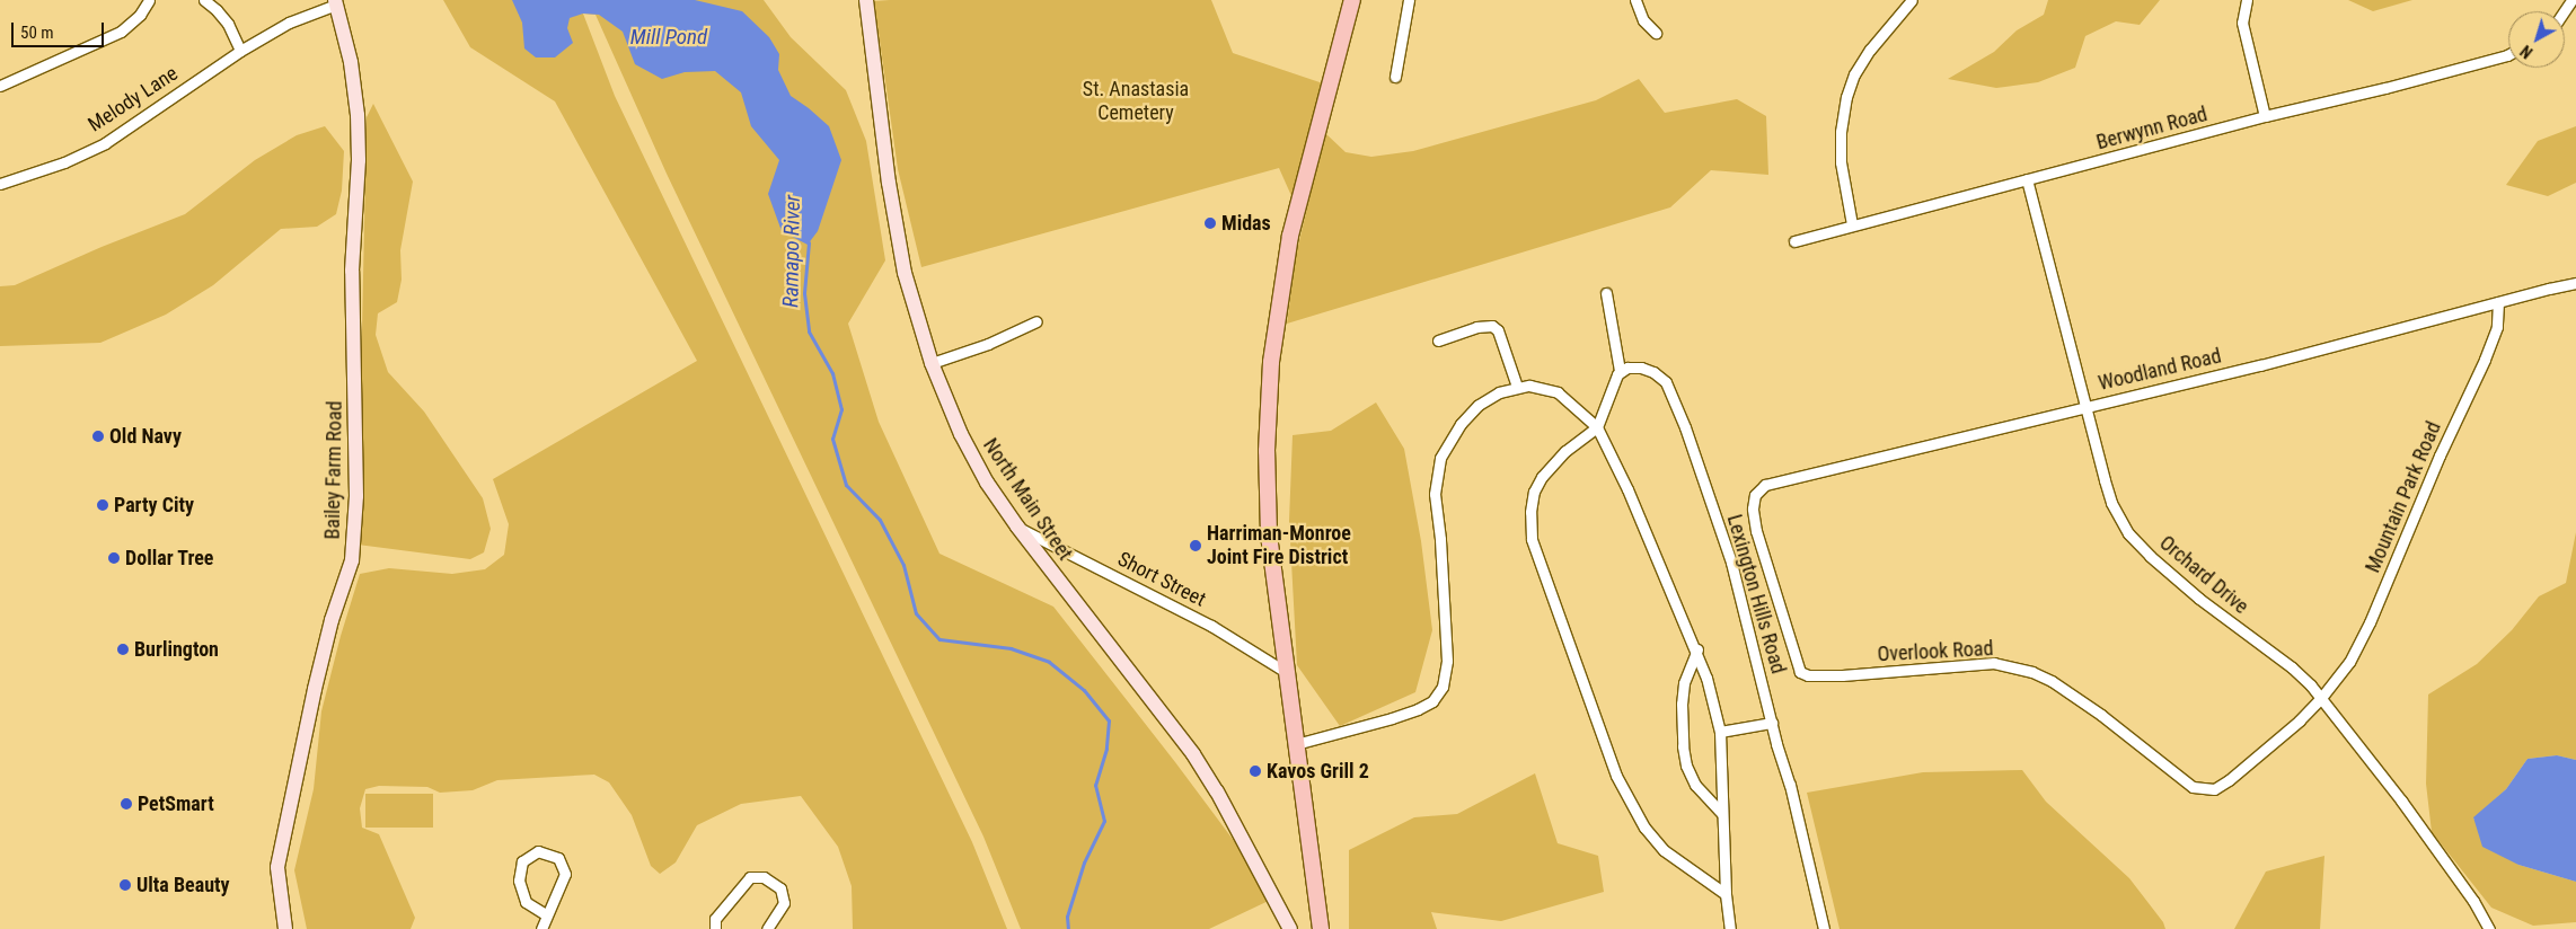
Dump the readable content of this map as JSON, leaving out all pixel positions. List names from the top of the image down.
{
  "streets": {
    "street": [
      "Melody Lane",
      "Berwynn Road",
      "Woodland Road",
      "Bailey Farm Road",
      "Mountain Park Road",
      "North Main Street",
      "Orchard Drive",
      "Short Street",
      "Lexington Hills Road",
      "Overlook Road"
    ]
  },
  "crossings": [
    ["Melody Lane", "Bailey Farm Road"],
    ["Berwynn Road", "Orchard Drive"],
    ["Woodland Road", "Mountain Park Road"],
    ["Woodland Road", "Orchard Drive"],
    ["Woodland Road", "Overlook Road"],
    ["Mountain Park Road", "Orchard Drive"],
    ["Mountain Park Road", "Overlook Road"],
    ["North Main Street", "Short Street"],
    ["Orchard Drive", "Overlook Road"]
  ],
  "water": ["Mill Pond", "Ramapo River"],
  "parks": ["St. Anastasia Cemetery"],
  "places": [
    "Midas",
    "Old Navy",
    "Party City",
    "Harriman-Monroe Joint Fire District",
    "Dollar Tree",
    "Burlington",
    "Kavos Grill 2",
    "PetSmart",
    "Ulta Beauty"
  ],
  "scale_bar": "50 m",
  "north": "bottom left"
}
